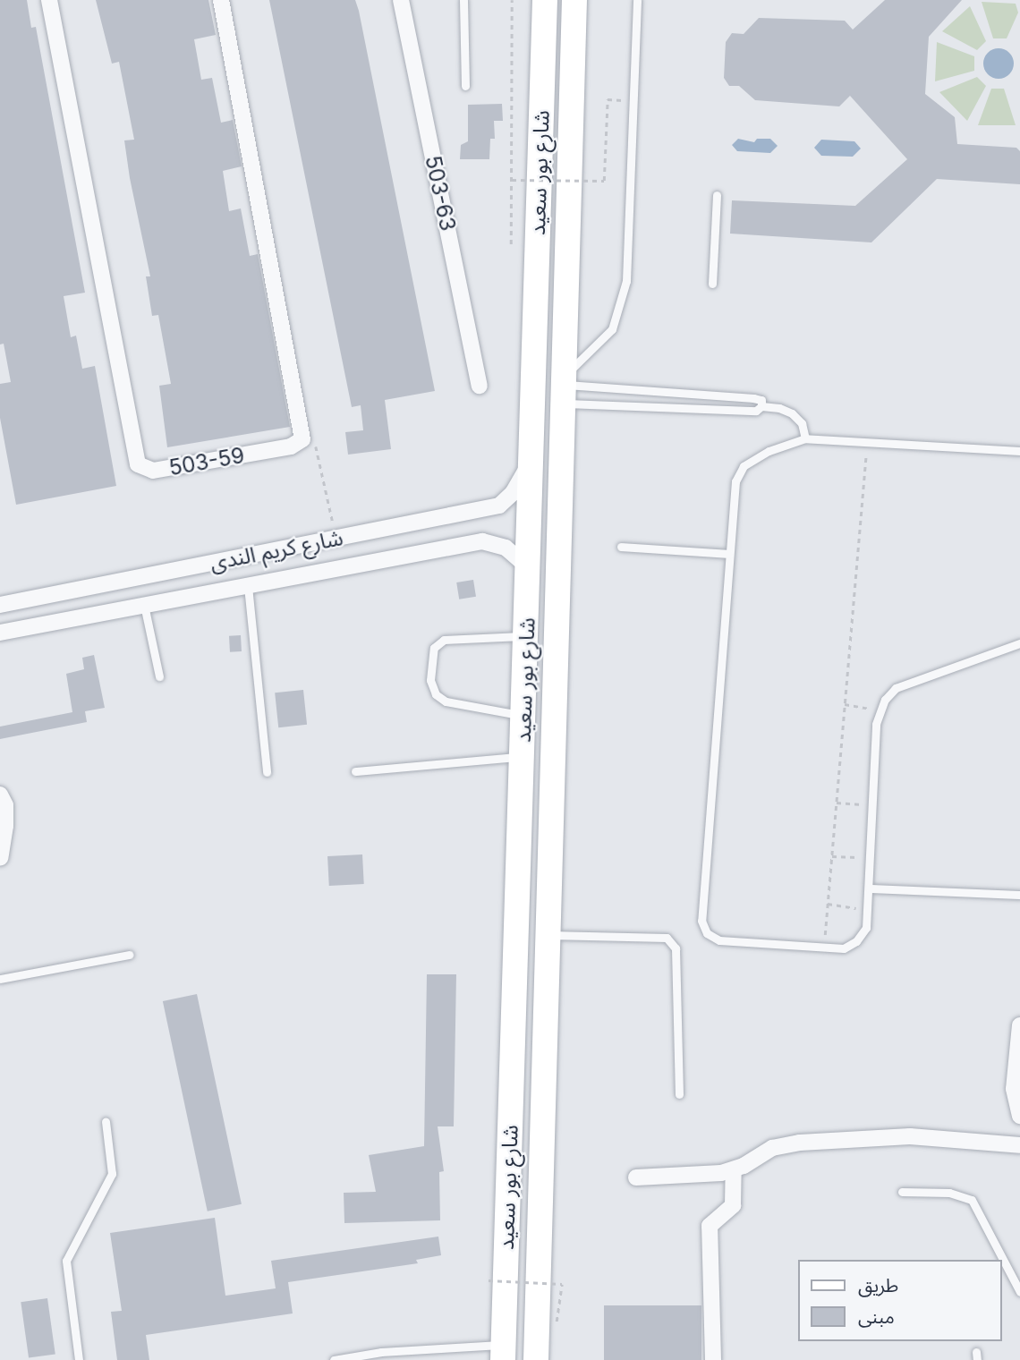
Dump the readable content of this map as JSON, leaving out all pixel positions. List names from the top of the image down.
{
  "streets": {
    "main road": ["شارع بور سعيد"],
    "street": ["503-63", "503-59", "شارع كريم الندى"]
  },
  "crossings": [
    ["شارع بور سعيد", "شارع كريم الندى"]
  ],
  "legend": ["طريق", "مبنى"]
}
